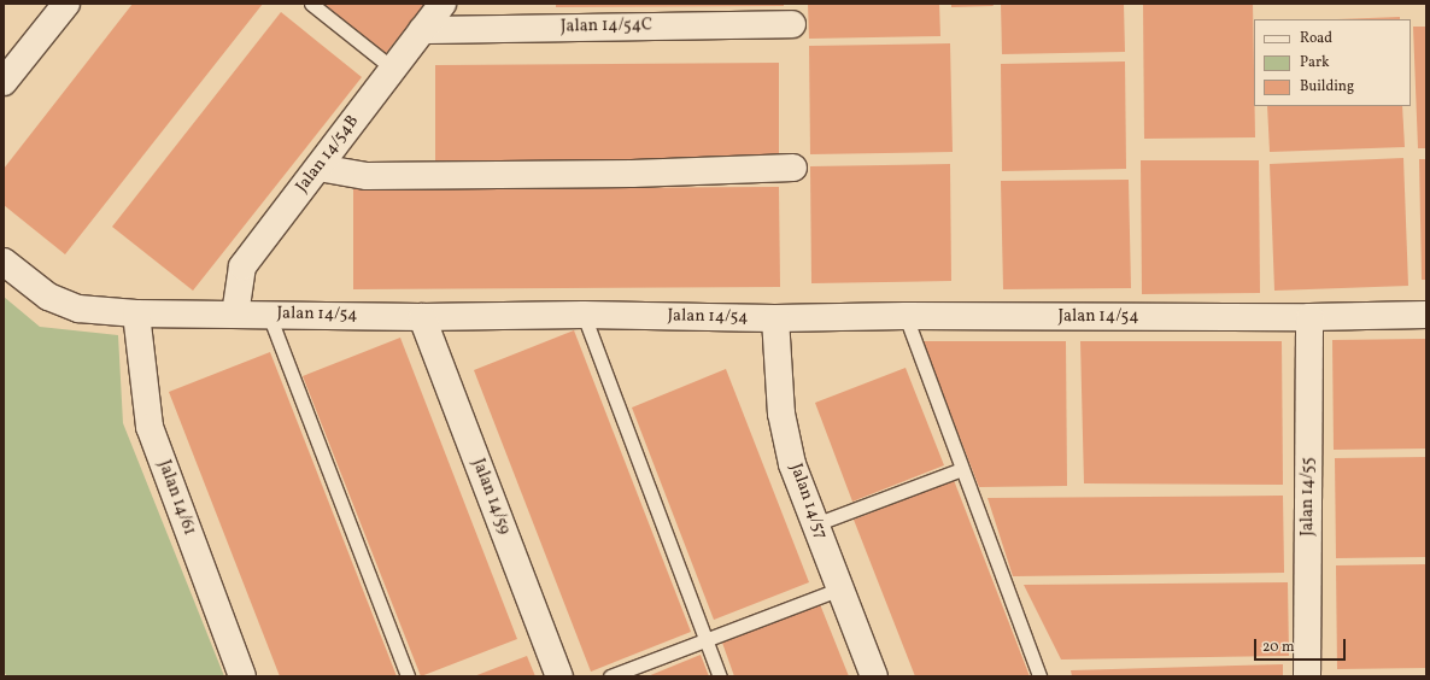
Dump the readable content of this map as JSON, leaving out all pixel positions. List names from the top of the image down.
{
  "streets": {
    "street": [
      "Jalan 14/54C",
      "Jalan 14/54B",
      "Jalan 14/54",
      "Jalan 14/59",
      "Jalan 14/55",
      "Jalan 14/61",
      "Jalan 14/57"
    ]
  },
  "crossings": [
    ["Jalan 14/54C", "Jalan 14/54B"],
    ["Jalan 14/54B", "Jalan 14/54"],
    ["Jalan 14/54", "Jalan 14/59"],
    ["Jalan 14/54", "Jalan 14/55"],
    ["Jalan 14/54", "Jalan 14/61"],
    ["Jalan 14/54", "Jalan 14/57"]
  ],
  "legend": ["Road", "Park", "Building"],
  "scale_bar": "20 m"
}
